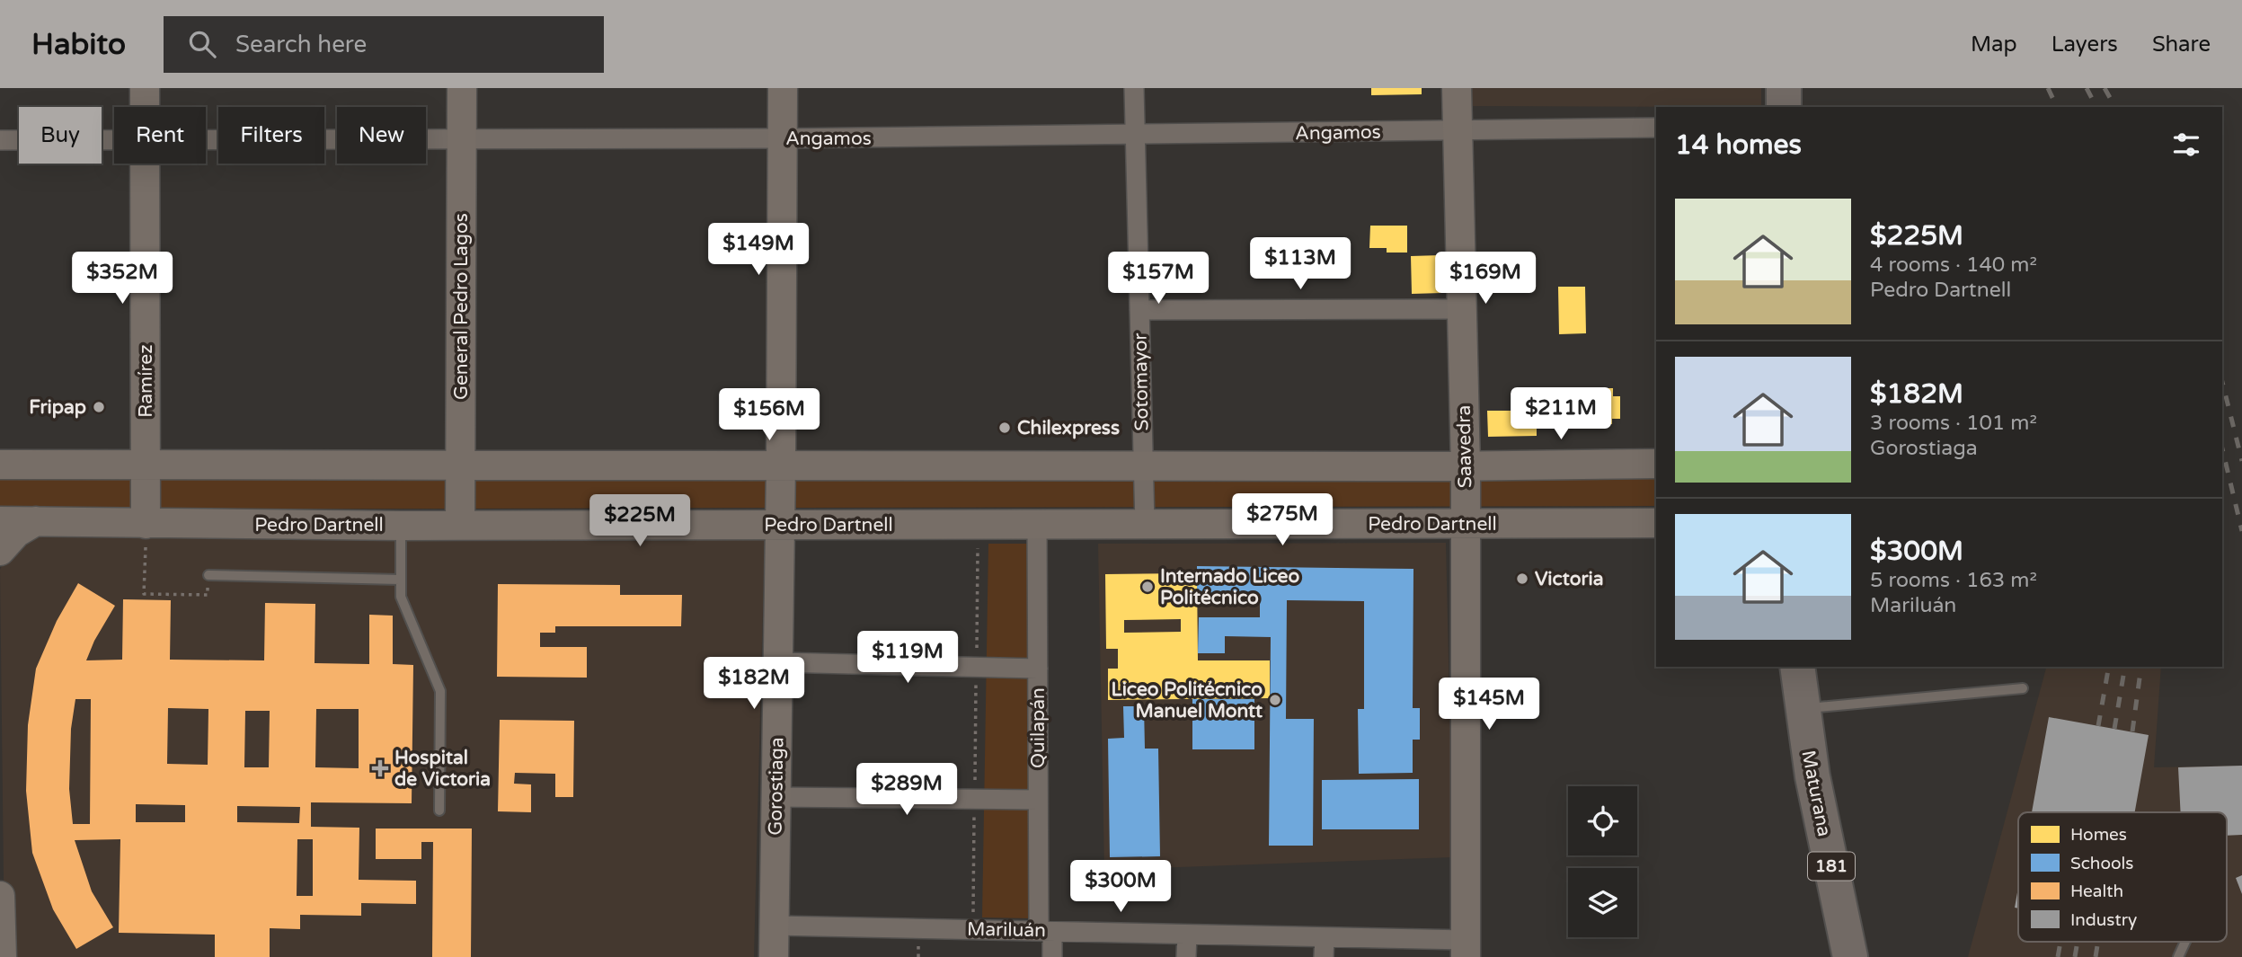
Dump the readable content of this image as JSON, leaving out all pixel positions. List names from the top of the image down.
{
  "streets": {
    "highway": ["Maturana", "181"],
    "main road": [
      "General Pedro Lagos",
      "Ramírez",
      "Saavedra",
      "Pedro Dartnell",
      "Gorostiaga"
    ],
    "street": [
      "Angamos",
      "Sotomayor",
      "Quilapán",
      "Mariluán"
    ]
  },
  "crossings": [
    ["Angamos", "General Pedro Lagos"],
    ["Angamos", "Sotomayor"],
    ["Angamos", "Saavedra"],
    ["Angamos", "Gorostiaga"],
    ["General Pedro Lagos", "Pedro Dartnell"],
    ["Ramírez", "Pedro Dartnell"],
    ["Sotomayor", "Pedro Dartnell"],
    ["Saavedra", "Pedro Dartnell"],
    ["Saavedra", "Mariluán"],
    ["Pedro Dartnell", "Quilapán"],
    ["Pedro Dartnell", "Gorostiaga"],
    ["Quilapán", "Mariluán"],
    ["Gorostiaga", "Mariluán"]
  ],
  "places": {
    "other": [
      "Fripap",
      "Chilexpress",
      "Victoria",
      "Internado Liceo Politécnico",
      "Liceo Politécnico Manuel Montt"
    ],
    "health": ["Hospital de Victoria"]
  },
  "legend": [
    "Homes",
    "Schools",
    "Health",
    "Industry"
  ],
  "page": {
    "header": "Habito",
    "search": "Search here",
    "nav": ["Map", "Layers", "Share"],
    "chip": [
      "Buy",
      "Rent",
      "Filters",
      "New"
    ],
    "heading": "14 homes",
    "list": [
      {
        "name": "$225M",
        "note": "4 rooms · 140 m² · Pedro Dartnell"
      },
      {
        "name": "$182M",
        "note": "3 rooms · 101 m² · Gorostiaga"
      },
      {
        "name": "$300M",
        "note": "5 rooms · 163 m² · Mariluán"
      }
    ],
    "price": [
      "$149M",
      "$113M",
      "$352M",
      "$157M",
      "$169M",
      "$211M",
      "$156M",
      "$275M",
      "$225M",
      "$119M",
      "$182M",
      "$145M",
      "$289M",
      "$300M"
    ]
  }
}
